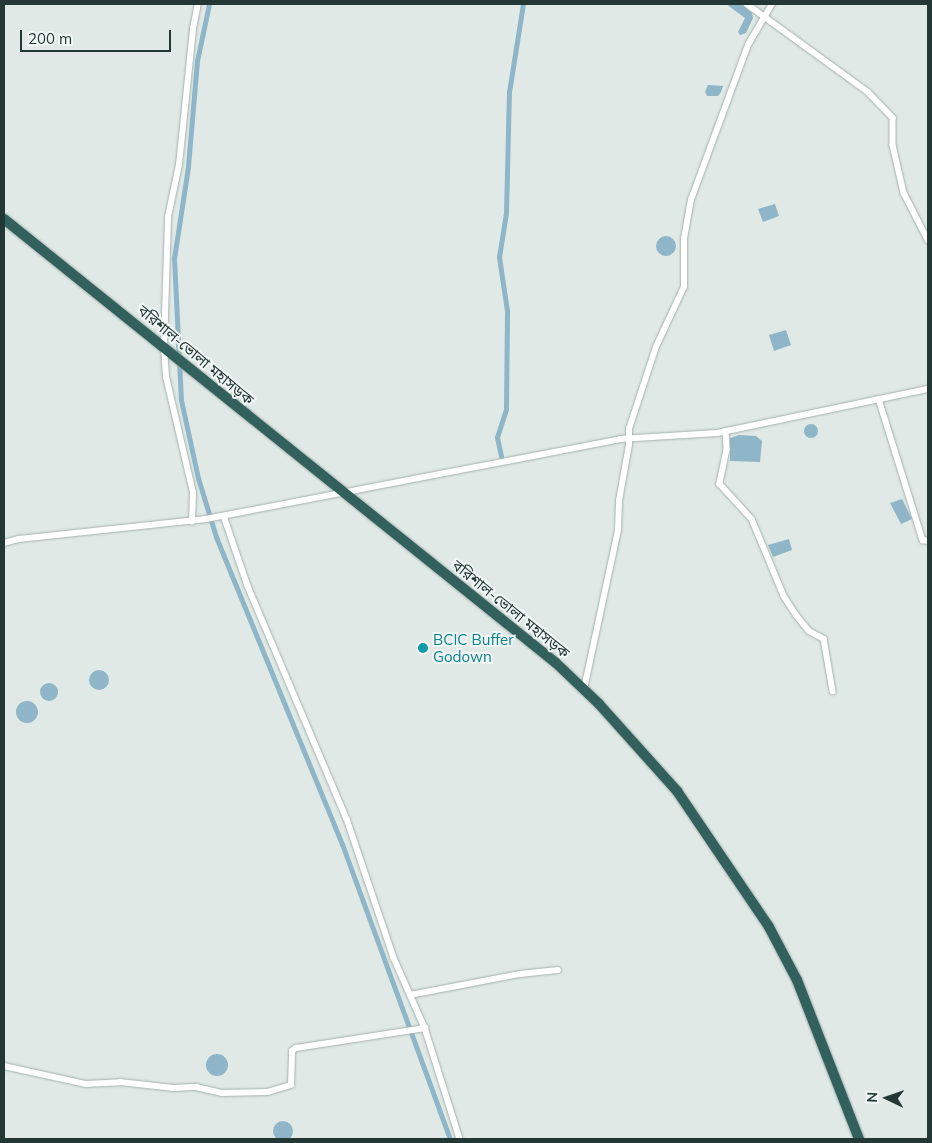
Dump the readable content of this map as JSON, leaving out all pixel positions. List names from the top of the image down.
{
  "streets": {
    "highway": ["বরিশাল-ভোলা মহাসড়ক"]
  },
  "places": ["BCIC Buffer Godown"],
  "scale_bar": "200 m",
  "north": "left"
}
